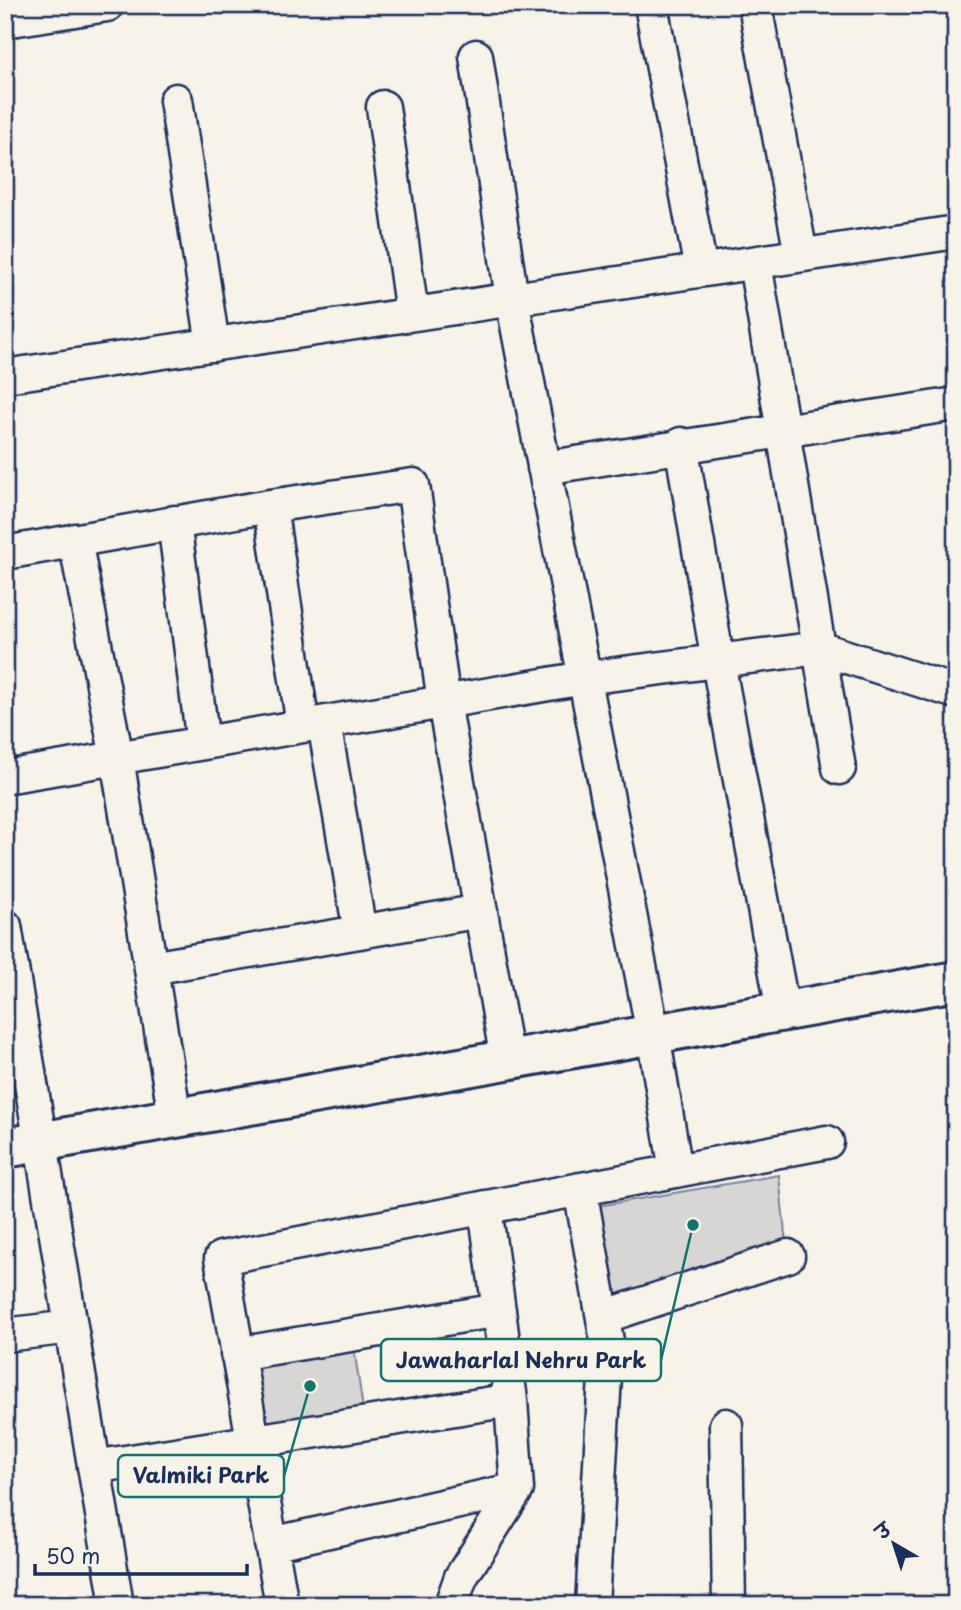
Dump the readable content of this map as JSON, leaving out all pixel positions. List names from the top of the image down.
{
  "places": ["Jawaharlal Nehru Park", "Valmiki Park"],
  "scale_bar": "50 m",
  "north": "top left"
}
